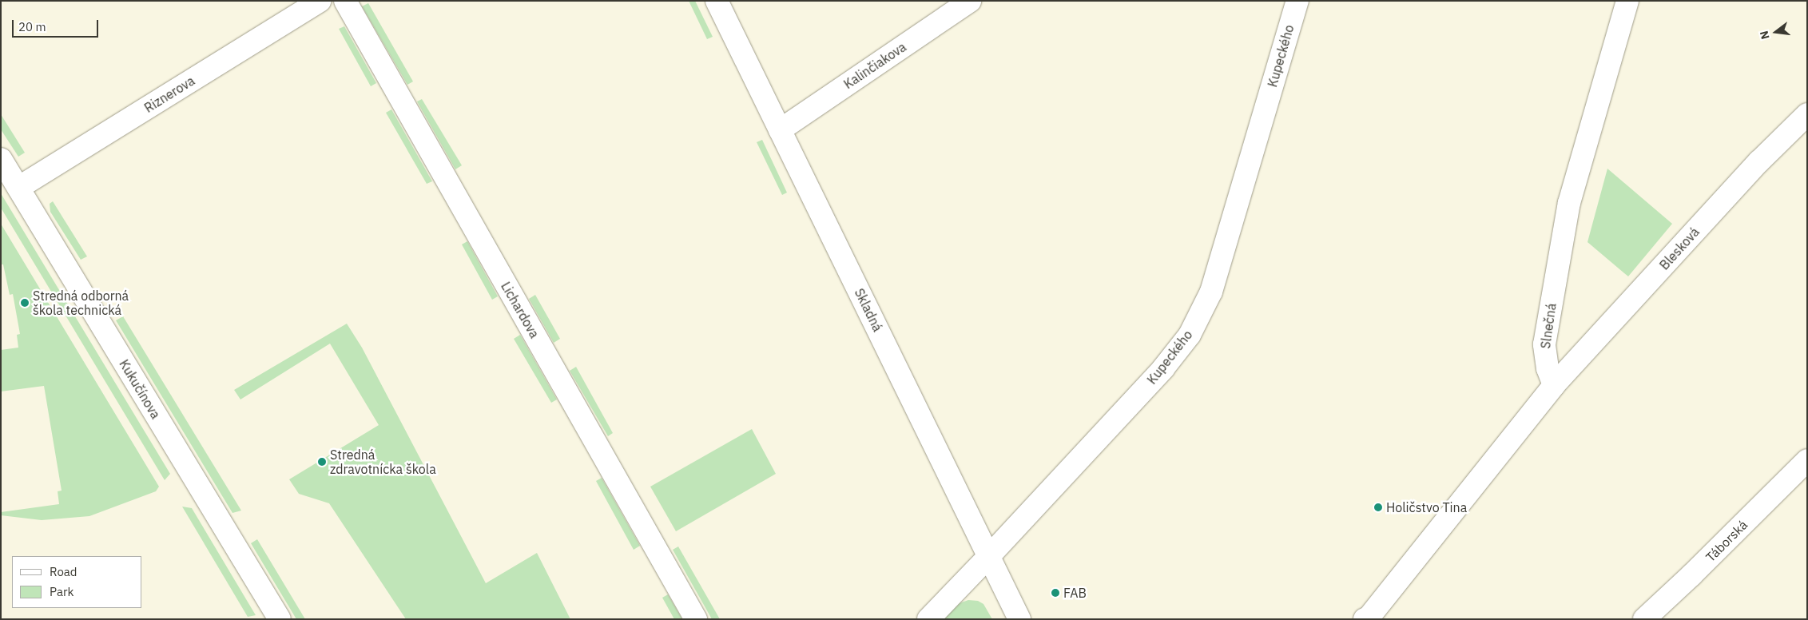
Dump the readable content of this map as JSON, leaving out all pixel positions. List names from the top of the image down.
{
  "streets": {
    "street": [
      "Kupeckého",
      "Kalinčiakova",
      "Riznerova",
      "Blesková",
      "Lichardova",
      "Skladná",
      "Slnečná",
      "Kukučínova",
      "Táborská"
    ]
  },
  "crossings": [
    ["Kupeckého", "Skladná"],
    ["Kalinčiakova", "Skladná"],
    ["Riznerova", "Kukučínova"],
    ["Blesková", "Slnečná"]
  ],
  "places": [
    "Stredná odborná škola technická",
    "Stredná zdravotnícka škola",
    "Holičstvo Tina",
    "FAB"
  ],
  "legend": ["Road", "Park"],
  "scale_bar": "20 m",
  "north": "left"
}
